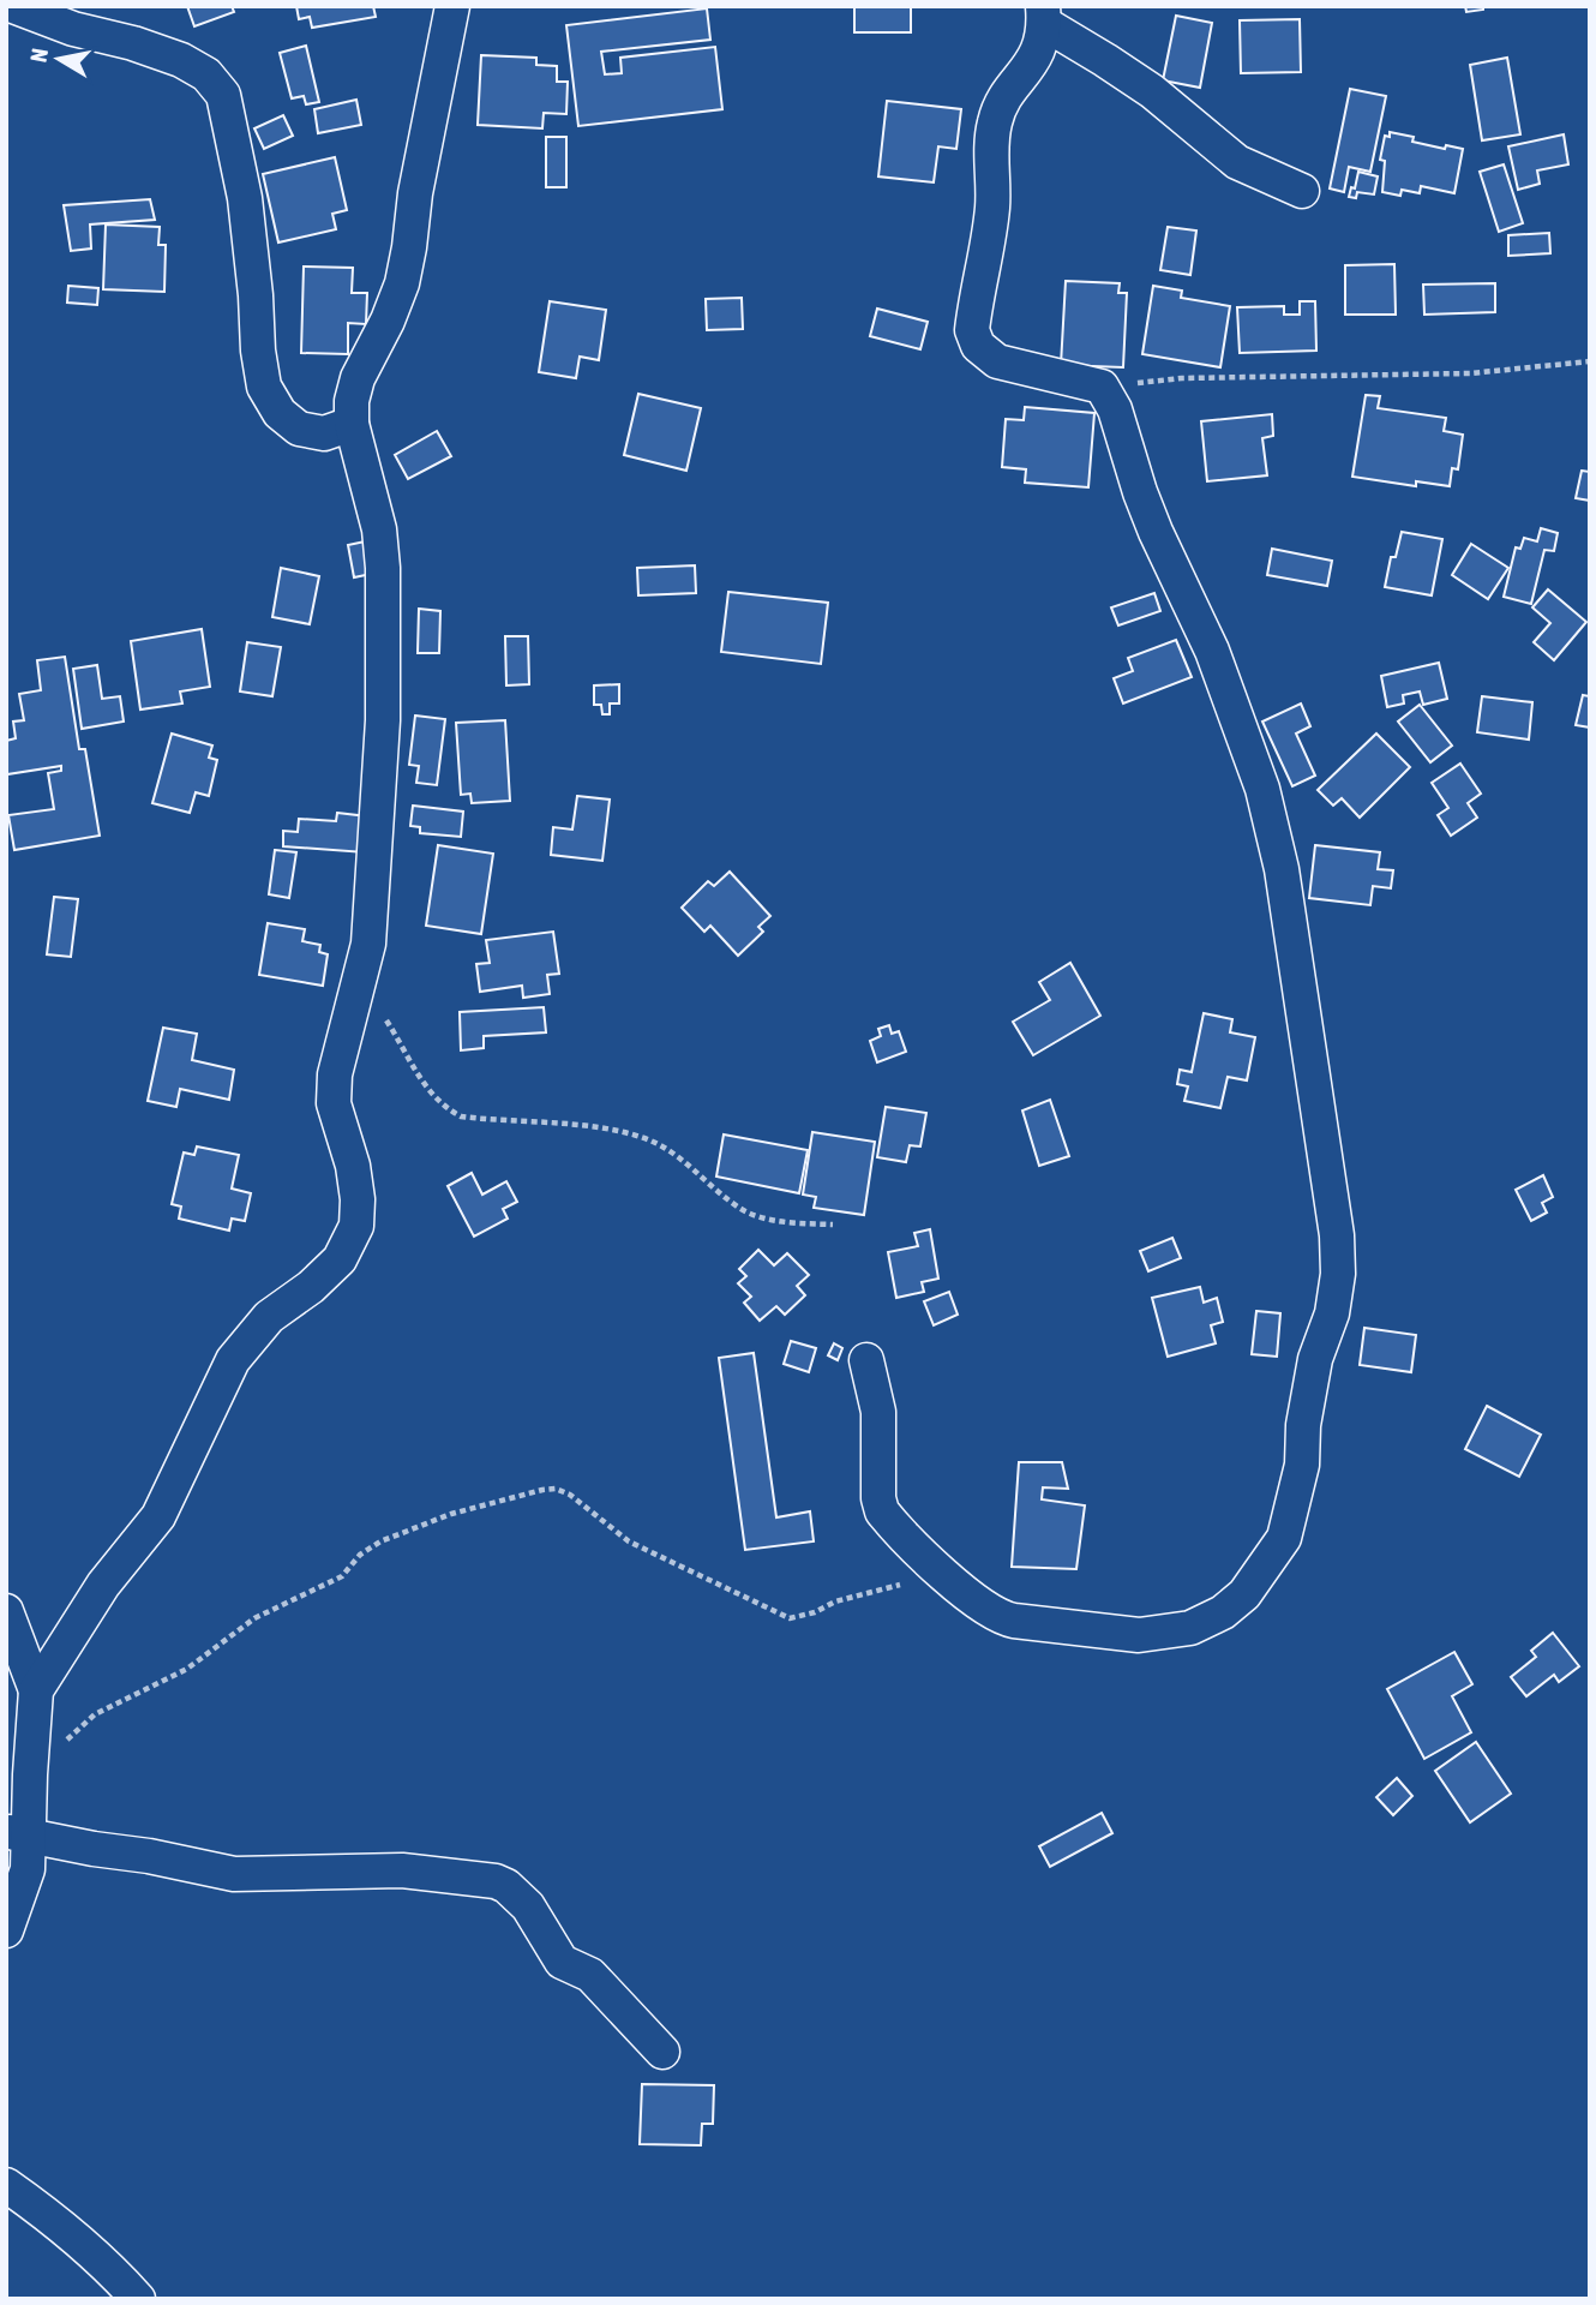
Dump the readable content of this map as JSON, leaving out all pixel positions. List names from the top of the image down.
{
  "north": "left"
}
